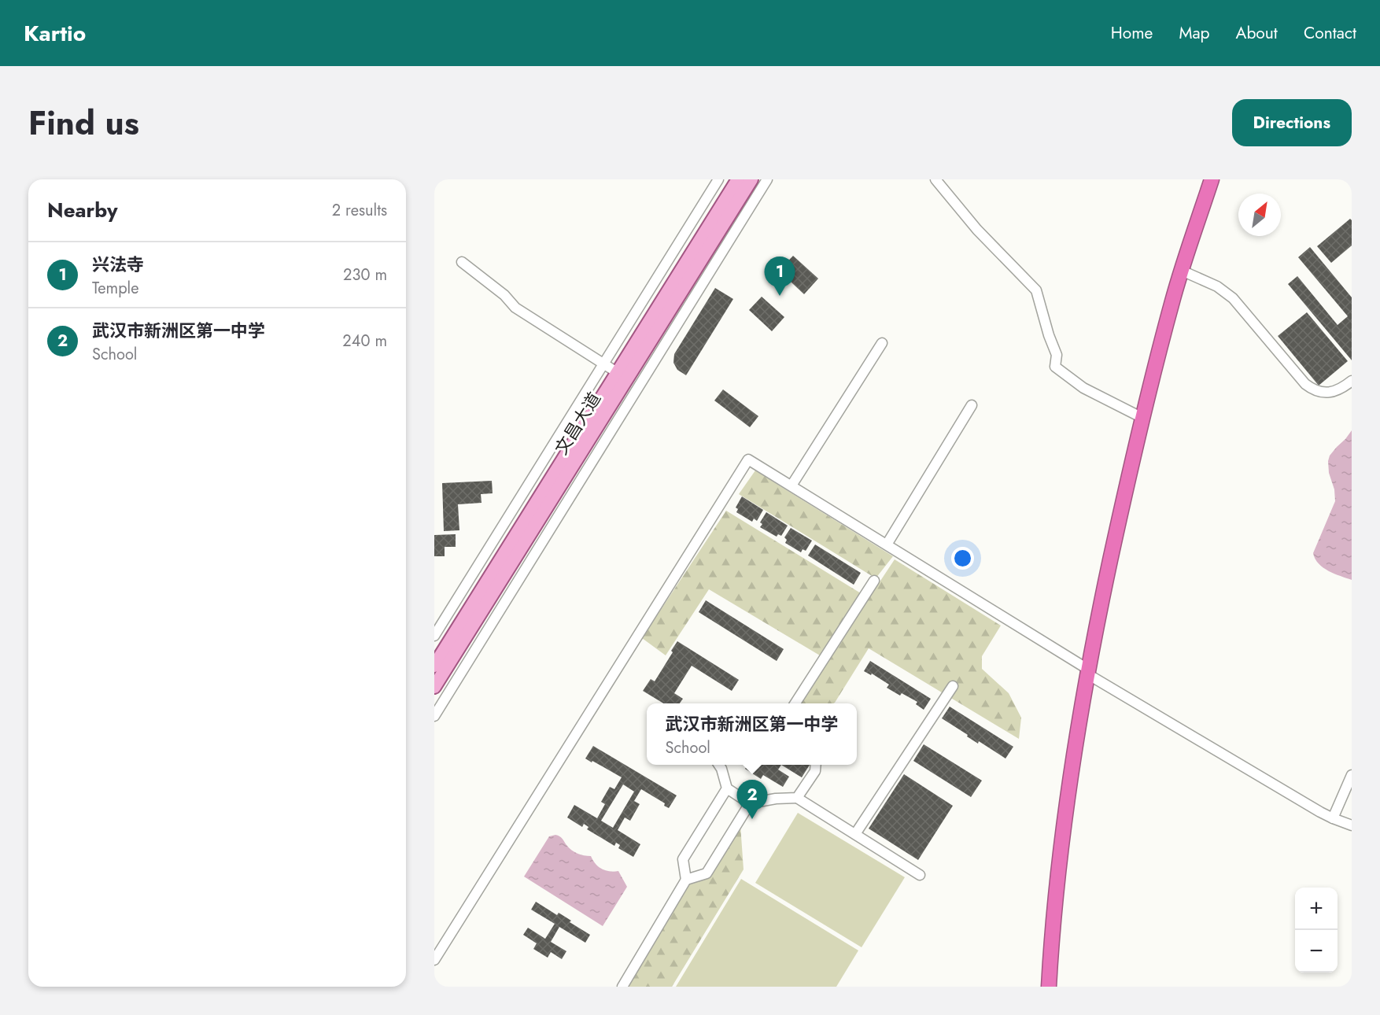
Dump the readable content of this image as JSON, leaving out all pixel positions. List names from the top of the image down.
{
  "streets": {
    "main road": ["文昌大道"]
  },
  "north": "top right",
  "page": {
    "header": "Kartio",
    "nav": [
      "Home",
      "Map",
      "About",
      "Contact"
    ],
    "title": "Find us",
    "buttons": "Directions",
    "heading": ["Nearby", "2 results"],
    "list": [
      {
        "mark": "1",
        "name": "兴法寺",
        "note": "Temple",
        "value": "230 m"
      },
      {
        "mark": "2",
        "name": "武汉市新洲区第一中学",
        "note": "School",
        "value": "240 m"
      }
    ],
    "pins": ["1", "2"],
    "popup": ["武汉市新洲区第一中学", "School"],
    "map_buttons": ["+", "−"]
  }
}
